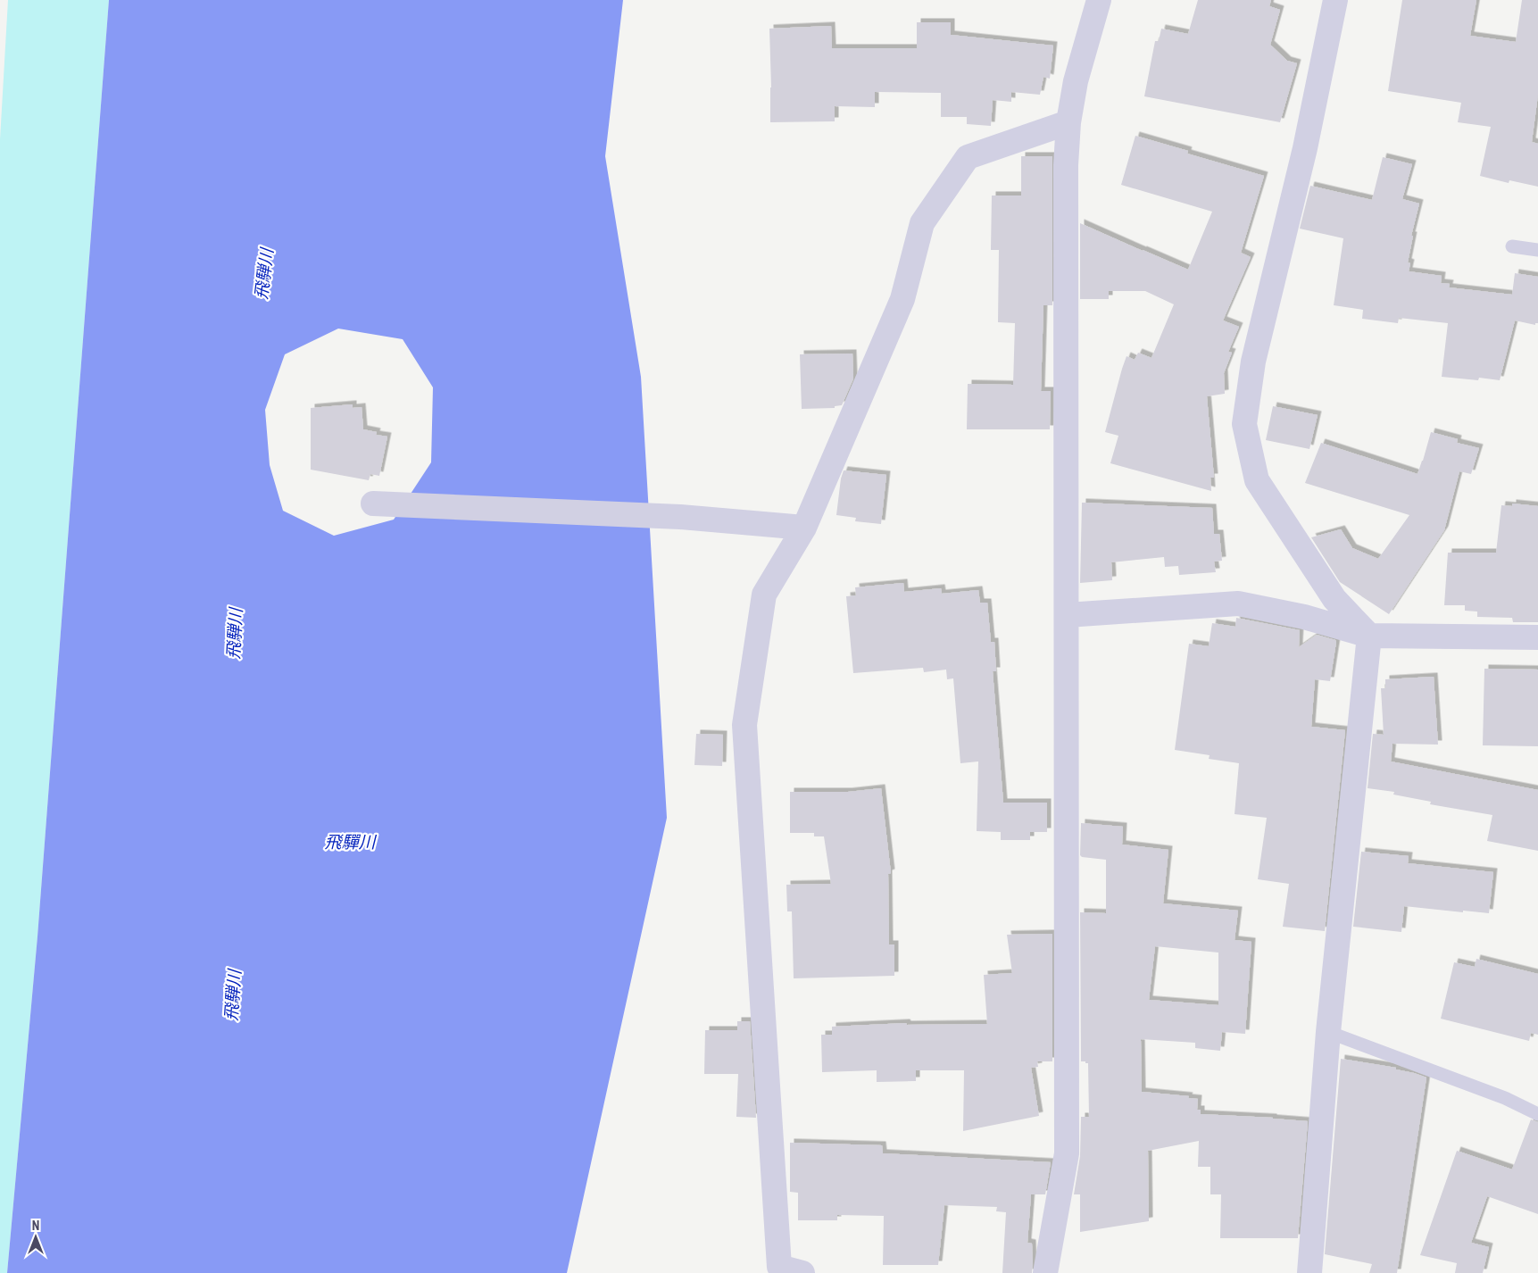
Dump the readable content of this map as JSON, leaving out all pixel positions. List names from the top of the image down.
{
  "water": ["飛騨川", "飛驒川"],
  "north": "top"
}
